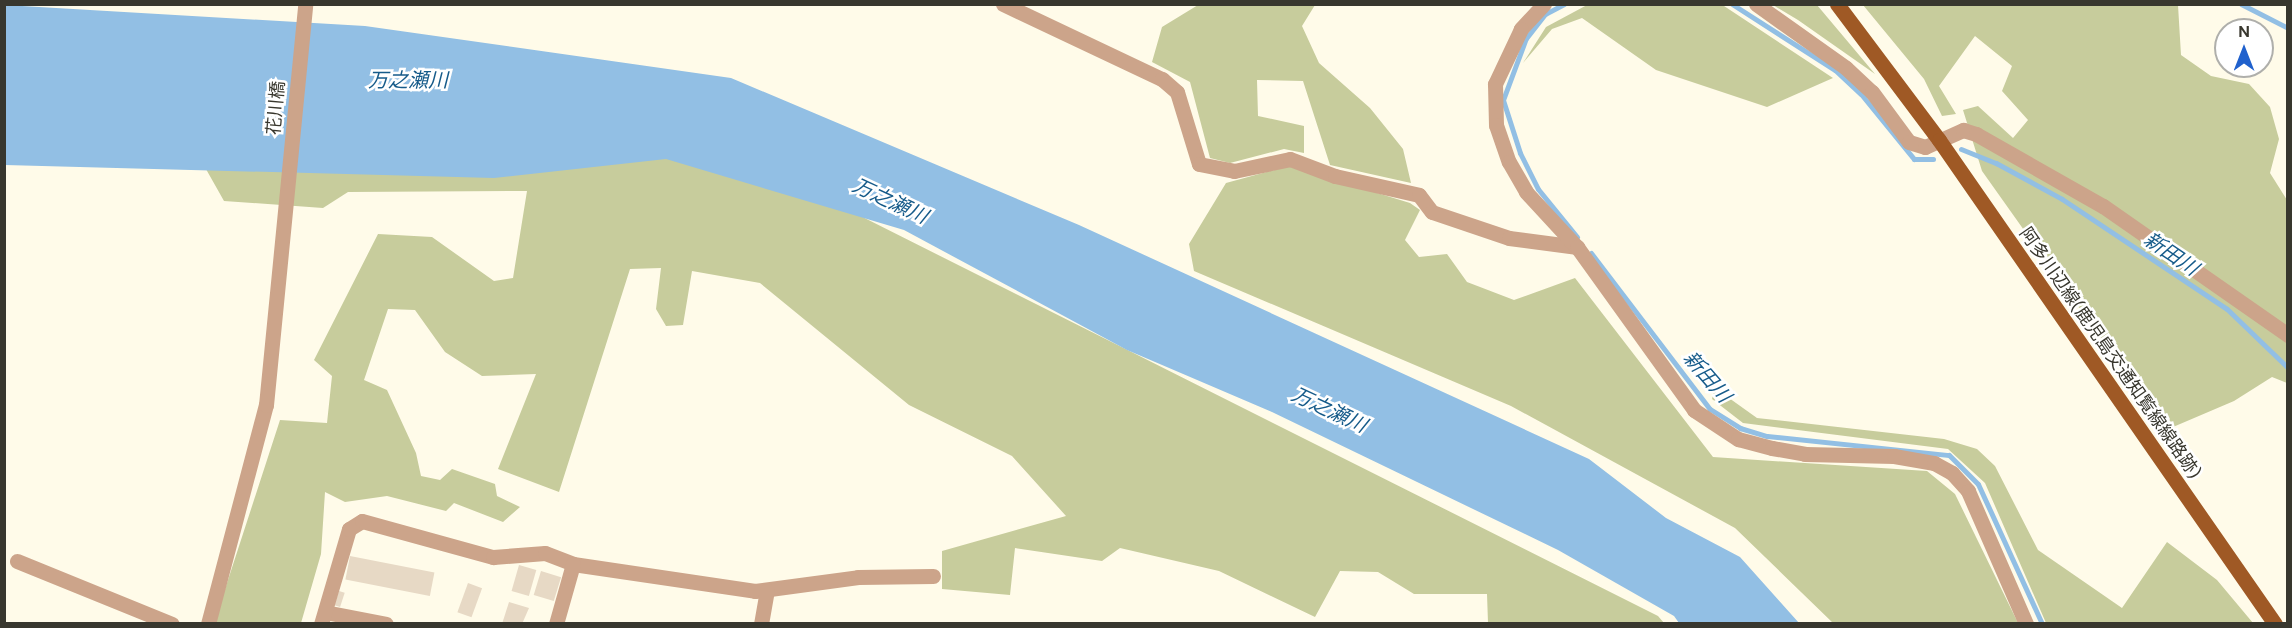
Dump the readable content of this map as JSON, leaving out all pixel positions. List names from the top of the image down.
{
  "streets": {
    "main road": ["阿多川辺線(鹿児島交通知覧線線路跡)"],
    "street": ["花川橋"]
  },
  "water": ["万之瀬川", "新田川"],
  "north": "top"
}
